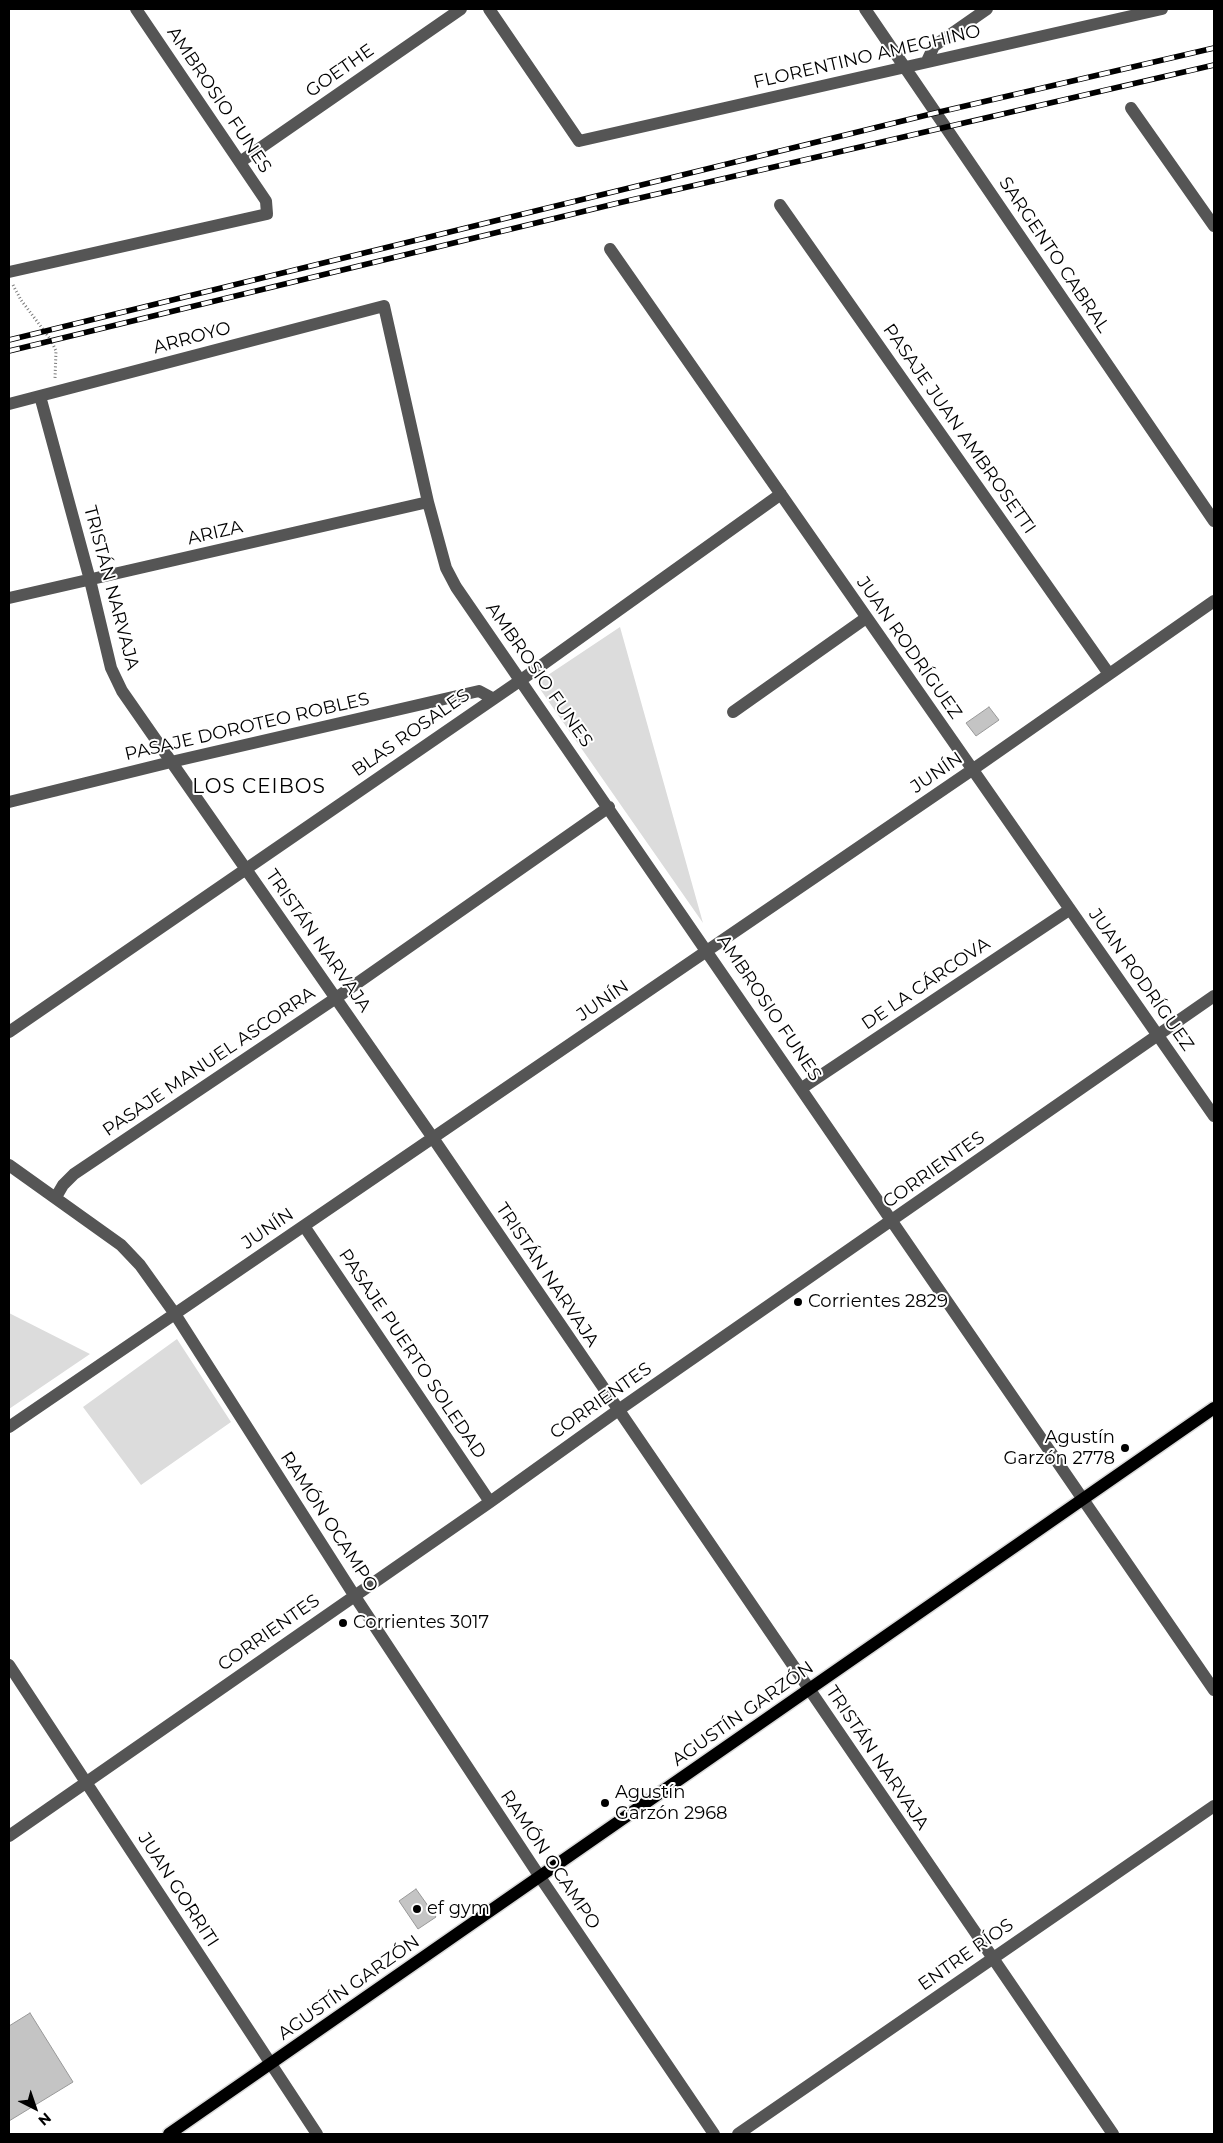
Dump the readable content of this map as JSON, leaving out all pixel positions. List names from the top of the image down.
{
  "streets": {
    "main road": ["AGUSTÍN GARZÓN"],
    "street": [
      "FLORENTINO AMEGHINO",
      "GOETHE",
      "AMBROSIO FUNES",
      "SARGENTO CABRAL",
      "ARROYO",
      "PASAJE JUAN AMBROSETTI",
      "ARIZA",
      "TRISTÁN NARVAJA",
      "JUAN RODRÍGUEZ",
      "PASAJE DOROTEO ROBLES",
      "BLAS ROSALES",
      "JUNÍN",
      "DE LA CÁRCOVA",
      "PASAJE MANUEL ASCORRA",
      "CORRIENTES",
      "PASAJE PUERTO SOLEDAD",
      "RAMÓN OCAMPO",
      "JUAN GORRITI",
      "ENTRE RÍOS"
    ]
  },
  "crossings": [
    ["FLORENTINO AMEGHINO", "SARGENTO CABRAL"],
    ["GOETHE", "AMBROSIO FUNES"],
    ["AMBROSIO FUNES", "ARROYO"],
    ["AMBROSIO FUNES", "ARIZA"],
    ["AMBROSIO FUNES", "BLAS ROSALES"],
    ["AMBROSIO FUNES", "JUNÍN"],
    ["AMBROSIO FUNES", "DE LA CÁRCOVA"],
    ["AMBROSIO FUNES", "PASAJE MANUEL ASCORRA"],
    ["AMBROSIO FUNES", "CORRIENTES"],
    ["AMBROSIO FUNES", "AGUSTÍN GARZÓN"],
    ["ARROYO", "TRISTÁN NARVAJA"],
    ["PASAJE JUAN AMBROSETTI", "JUNÍN"],
    ["ARIZA", "TRISTÁN NARVAJA"],
    ["TRISTÁN NARVAJA", "PASAJE DOROTEO ROBLES"],
    ["TRISTÁN NARVAJA", "BLAS ROSALES"],
    ["TRISTÁN NARVAJA", "JUNÍN"],
    ["TRISTÁN NARVAJA", "PASAJE MANUEL ASCORRA"],
    ["TRISTÁN NARVAJA", "CORRIENTES"],
    ["TRISTÁN NARVAJA", "AGUSTÍN GARZÓN"],
    ["TRISTÁN NARVAJA", "ENTRE RÍOS"],
    ["JUAN RODRÍGUEZ", "BLAS ROSALES"],
    ["JUAN RODRÍGUEZ", "JUNÍN"],
    ["JUAN RODRÍGUEZ", "DE LA CÁRCOVA"],
    ["JUAN RODRÍGUEZ", "CORRIENTES"],
    ["PASAJE DOROTEO ROBLES", "BLAS ROSALES"],
    ["JUNÍN", "PASAJE PUERTO SOLEDAD"],
    ["JUNÍN", "RAMÓN OCAMPO"],
    ["PASAJE MANUEL ASCORRA", "RAMÓN OCAMPO"],
    ["CORRIENTES", "PASAJE PUERTO SOLEDAD"],
    ["CORRIENTES", "RAMÓN OCAMPO"],
    ["CORRIENTES", "JUAN GORRITI"],
    ["RAMÓN OCAMPO", "AGUSTÍN GARZÓN"],
    ["AGUSTÍN GARZÓN", "JUAN GORRITI"]
  ],
  "districts": ["LOS CEIBOS"],
  "places": [
    "Corrientes 2829",
    "Agustín Garzón 2778",
    "Corrientes 3017",
    "Agustín Garzón 2968",
    "ef gym"
  ],
  "north": "bottom right"
}
